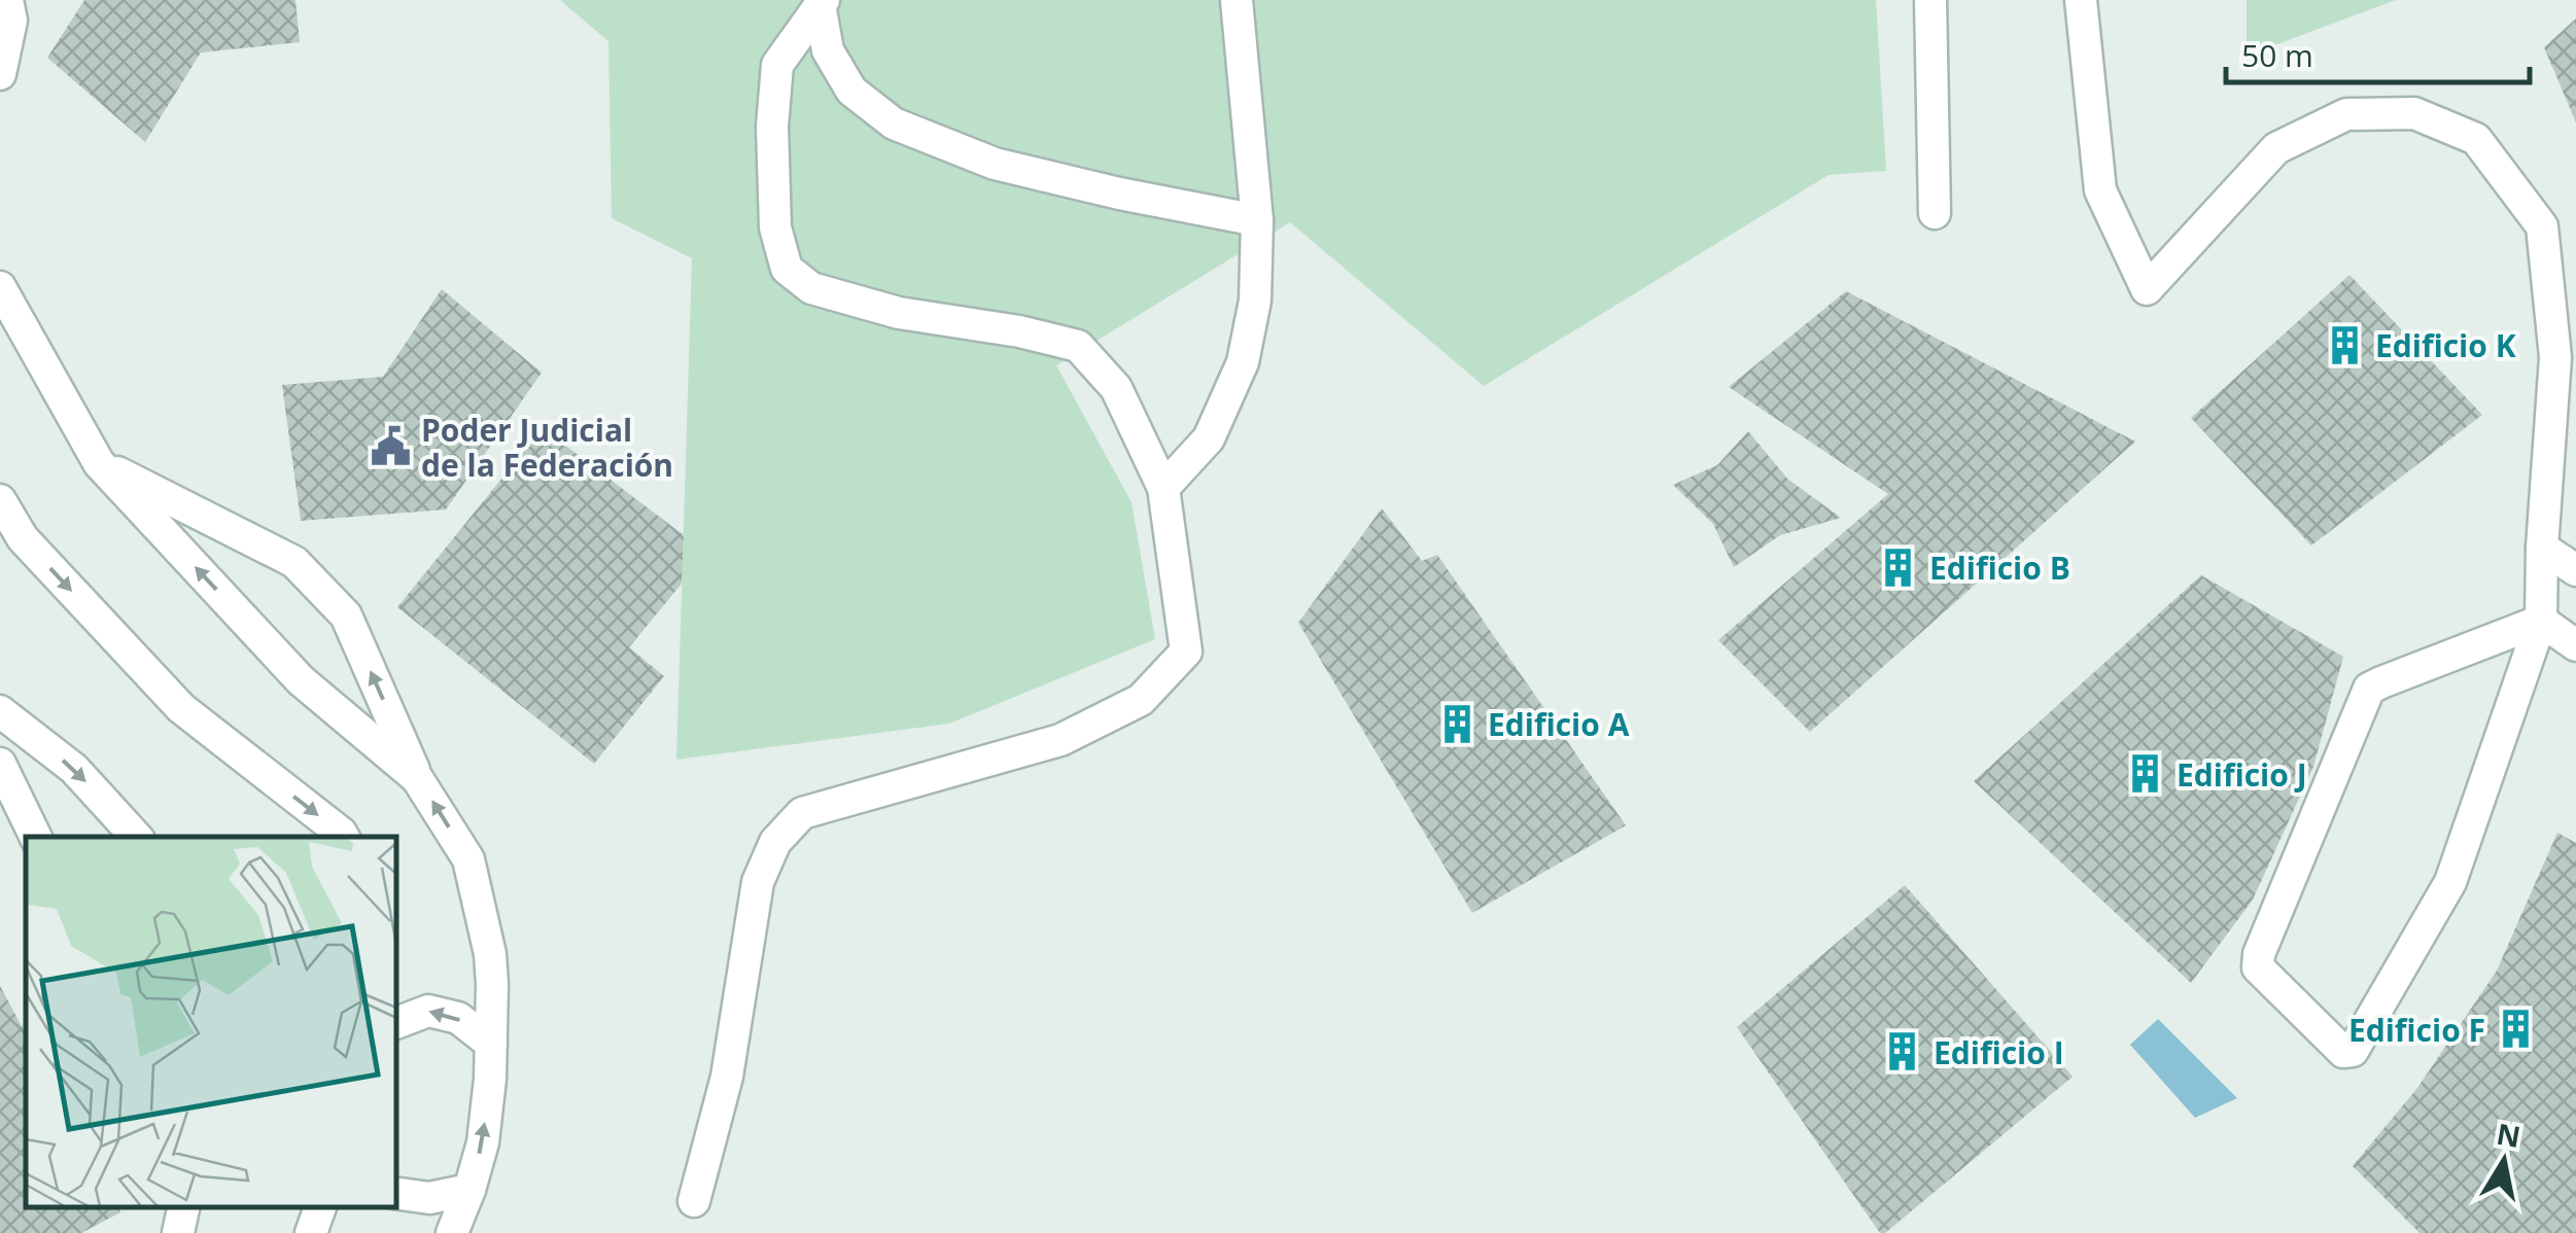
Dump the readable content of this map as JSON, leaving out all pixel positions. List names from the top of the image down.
{
  "places": {
    "building": [
      "Edificio K",
      "Edificio B",
      "Edificio A",
      "Edificio J",
      "Edificio F",
      "Edificio I"
    ],
    "public building": ["Poder Judicial de la Federación"]
  },
  "scale_bar": "50 m",
  "north": "top"
}
